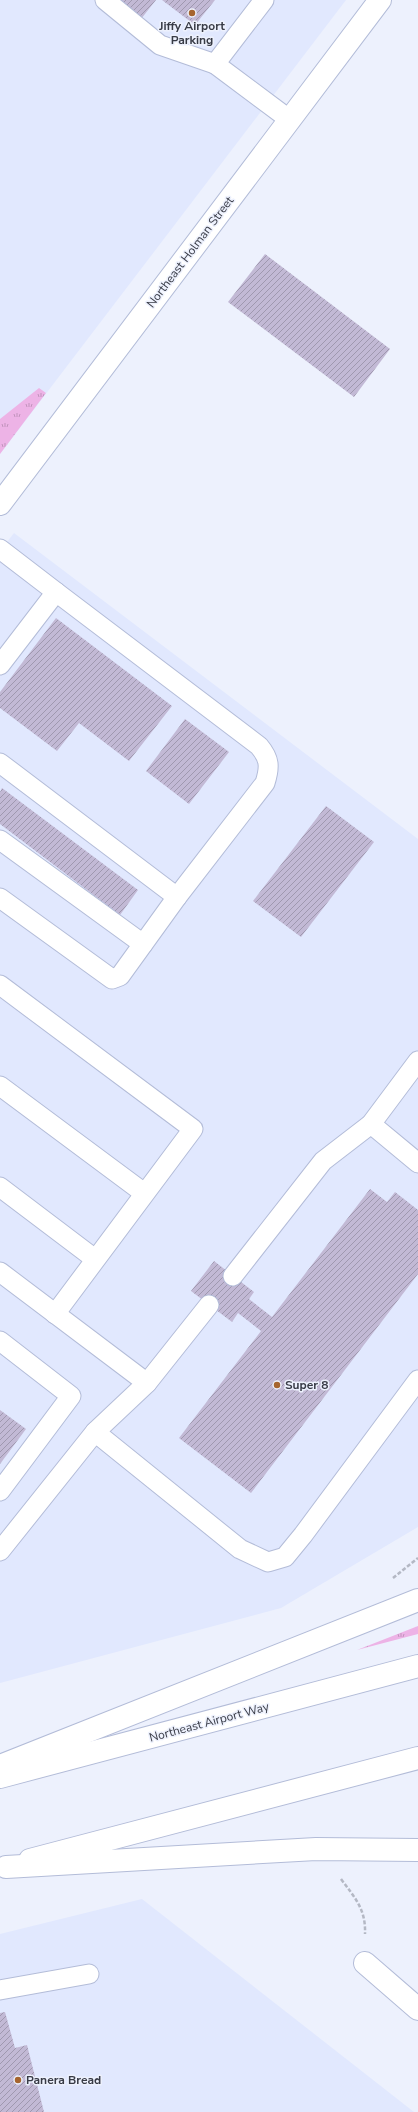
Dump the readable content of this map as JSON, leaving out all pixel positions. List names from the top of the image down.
{
  "streets": {
    "main road": ["Northeast Holman Street", "Northeast Airport Way"]
  },
  "places": ["Jiffy Airport Parking", "Super 8", "Panera Bread"]
}
